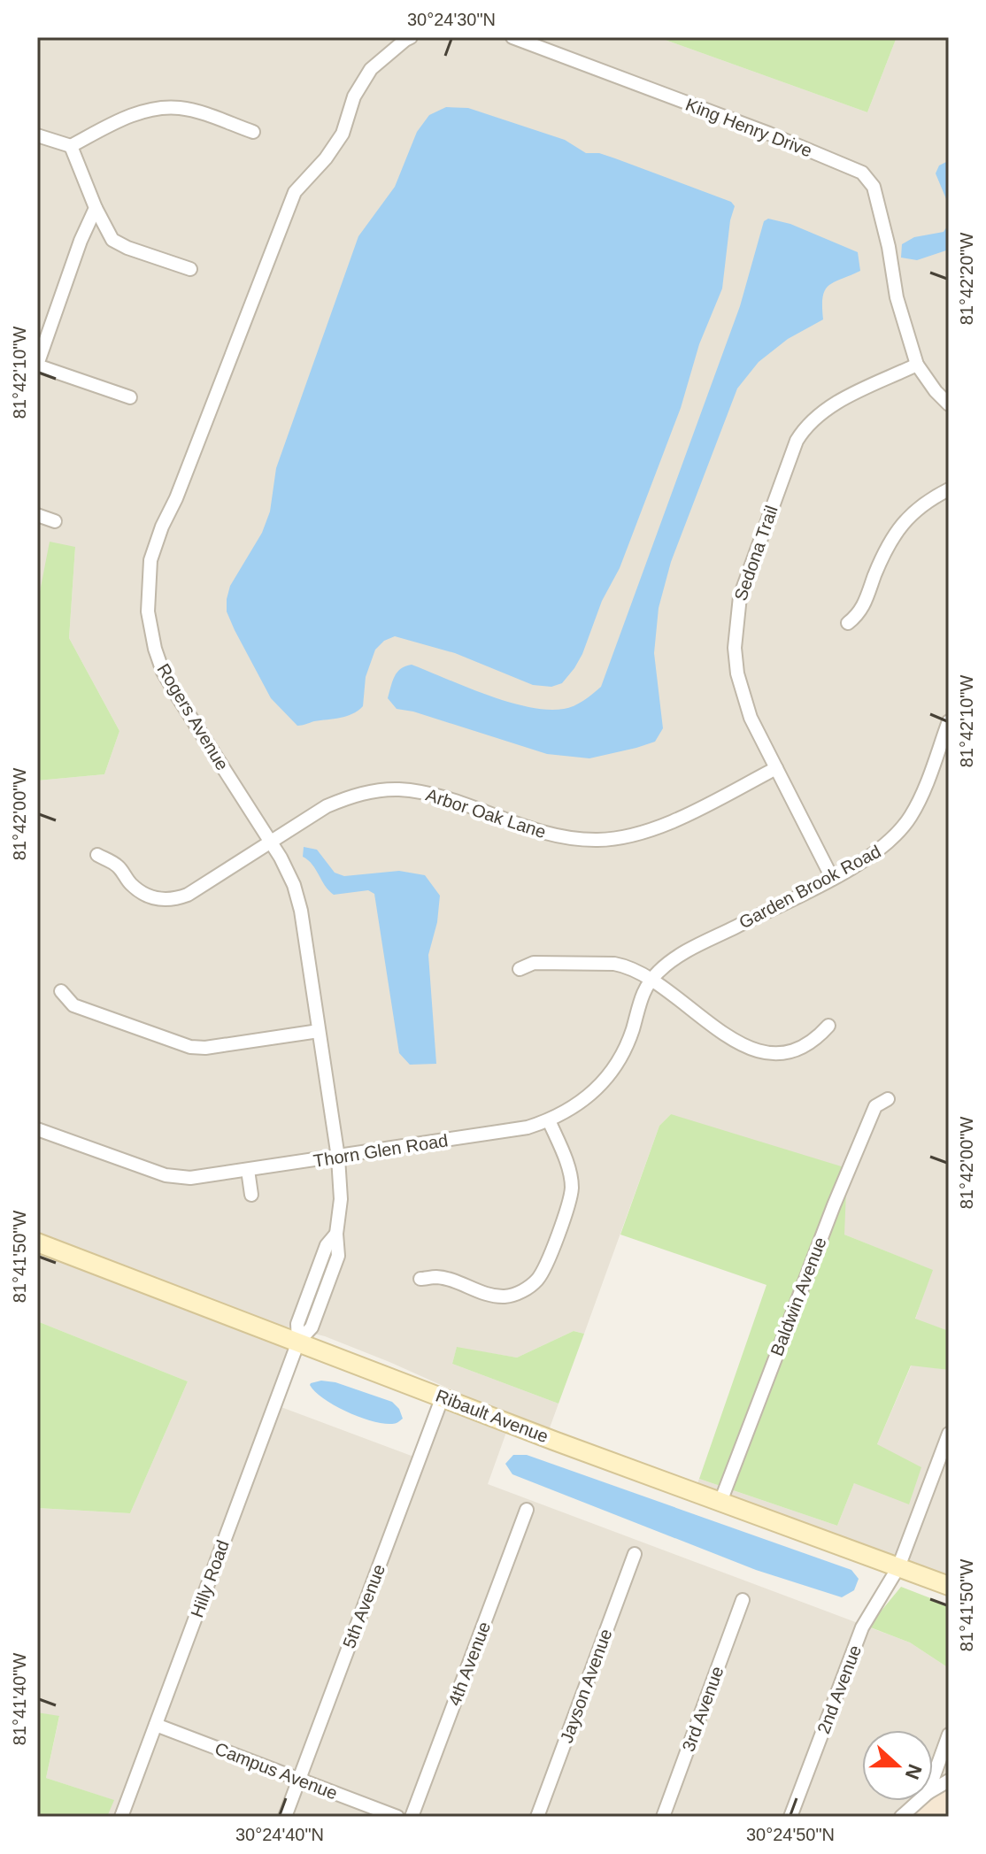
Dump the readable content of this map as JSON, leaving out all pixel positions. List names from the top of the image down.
{
  "streets": {
    "street": [
      "King Henry Drive",
      "Sedona Trail",
      "Rogers Avenue",
      "Arbor Oak Lane",
      "Garden Brook Road",
      "Thorn Glen Road",
      "Baldwin Avenue",
      "Ribault Avenue",
      "Hilly Road",
      "5th Avenue",
      "4th Avenue",
      "Jayson Avenue",
      "2nd Avenue",
      "3rd Avenue",
      "Campus Avenue"
    ]
  },
  "crossings": [
    ["King Henry Drive", "Sedona Trail"],
    ["Sedona Trail", "Arbor Oak Lane"],
    ["Sedona Trail", "Garden Brook Road"],
    ["Rogers Avenue", "Arbor Oak Lane"],
    ["Rogers Avenue", "Thorn Glen Road"],
    ["Rogers Avenue", "Ribault Avenue"],
    ["Rogers Avenue", "Hilly Road"],
    ["Garden Brook Road", "Thorn Glen Road"],
    ["Baldwin Avenue", "Ribault Avenue"],
    ["Ribault Avenue", "Hilly Road"],
    ["Ribault Avenue", "5th Avenue"],
    ["Ribault Avenue", "2nd Avenue"],
    ["Hilly Road", "Campus Avenue"],
    ["5th Avenue", "Campus Avenue"]
  ],
  "north": "right",
  "coordinates": [
    "30°24'30\"N",
    "81°42'20\"W",
    "81°42'10\"W",
    "81°42'00\"W",
    "81°41'50\"W",
    "81°41'40\"W",
    "30°24'40\"N",
    "30°24'50\"N"
  ]
}
